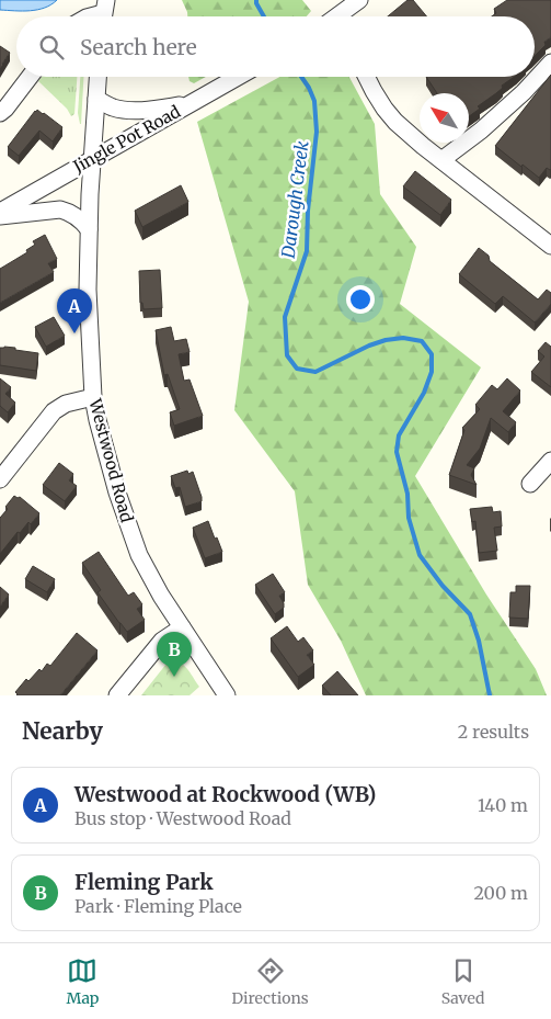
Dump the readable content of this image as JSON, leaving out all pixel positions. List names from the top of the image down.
{
  "streets": {
    "street": ["Jingle Pot Road", "Westwood Road"]
  },
  "crossings": [
    ["Jingle Pot Road", "Westwood Road"]
  ],
  "water": ["Darough Creek"],
  "north": "top left",
  "page": {
    "search": "Search here",
    "pins": ["A", "B"],
    "heading": ["Nearby", "2 results"],
    "list": [
      {
        "mark": "A",
        "name": "Westwood at Rockwood (WB)",
        "note": "Bus stop · Westwood Road",
        "value": "140 m"
      },
      {
        "mark": "B",
        "name": "Fleming Park",
        "note": "Park · Fleming Place",
        "value": "200 m"
      }
    ],
    "nav": ["Map", "Directions", "Saved"]
  }
}
